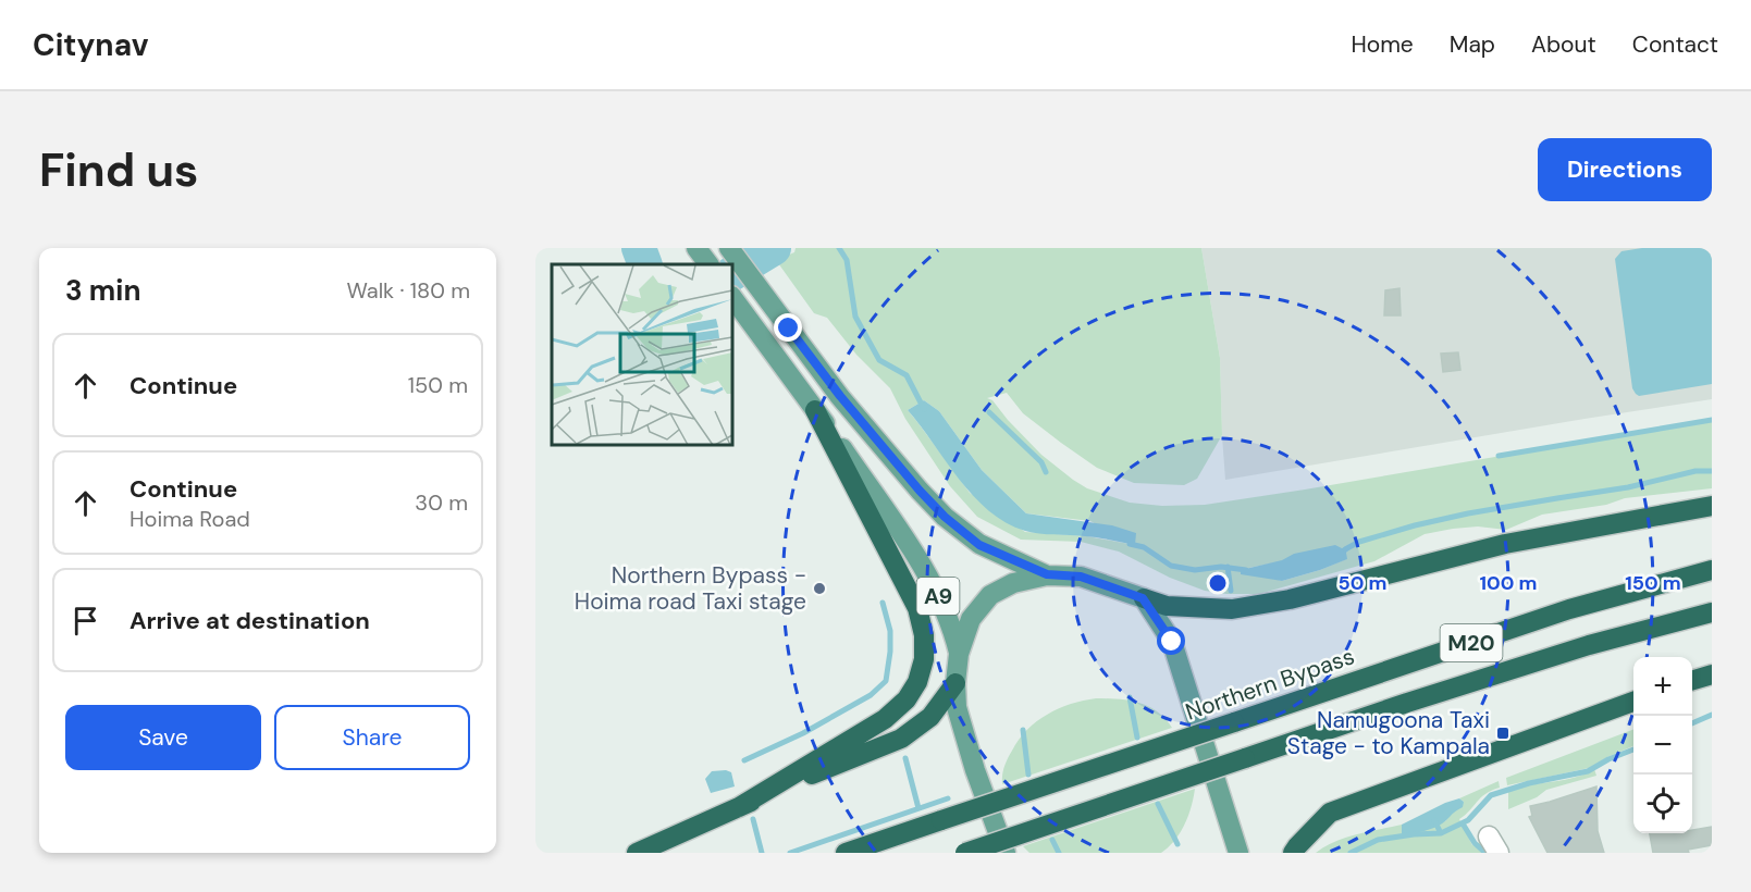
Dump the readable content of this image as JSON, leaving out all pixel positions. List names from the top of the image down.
{
  "streets": {
    "highway": ["M20", "Northern Bypass"],
    "main road": ["A9"]
  },
  "places": {
    "other": ["Northern Bypass - Hoima road Taxi stage"],
    "transit": ["Namugoona Taxi Stage - to Kampala"]
  },
  "page": {
    "header": "Citynav",
    "nav": [
      "Home",
      "Map",
      "About",
      "Contact"
    ],
    "buttons": [
      "Directions",
      ["Save", "Share"]
    ],
    "title": "Find us",
    "heading": ["3 min", "Walk · 180 m"],
    "list": [
      ["Continue", "150 m"],
      ["Continue", "Hoima Road", "30 m"],
      "Arrive at destination"
    ],
    "map_buttons": ["+", "−"]
  },
  "rings": ["50 m", "100 m", "150 m"]
}
